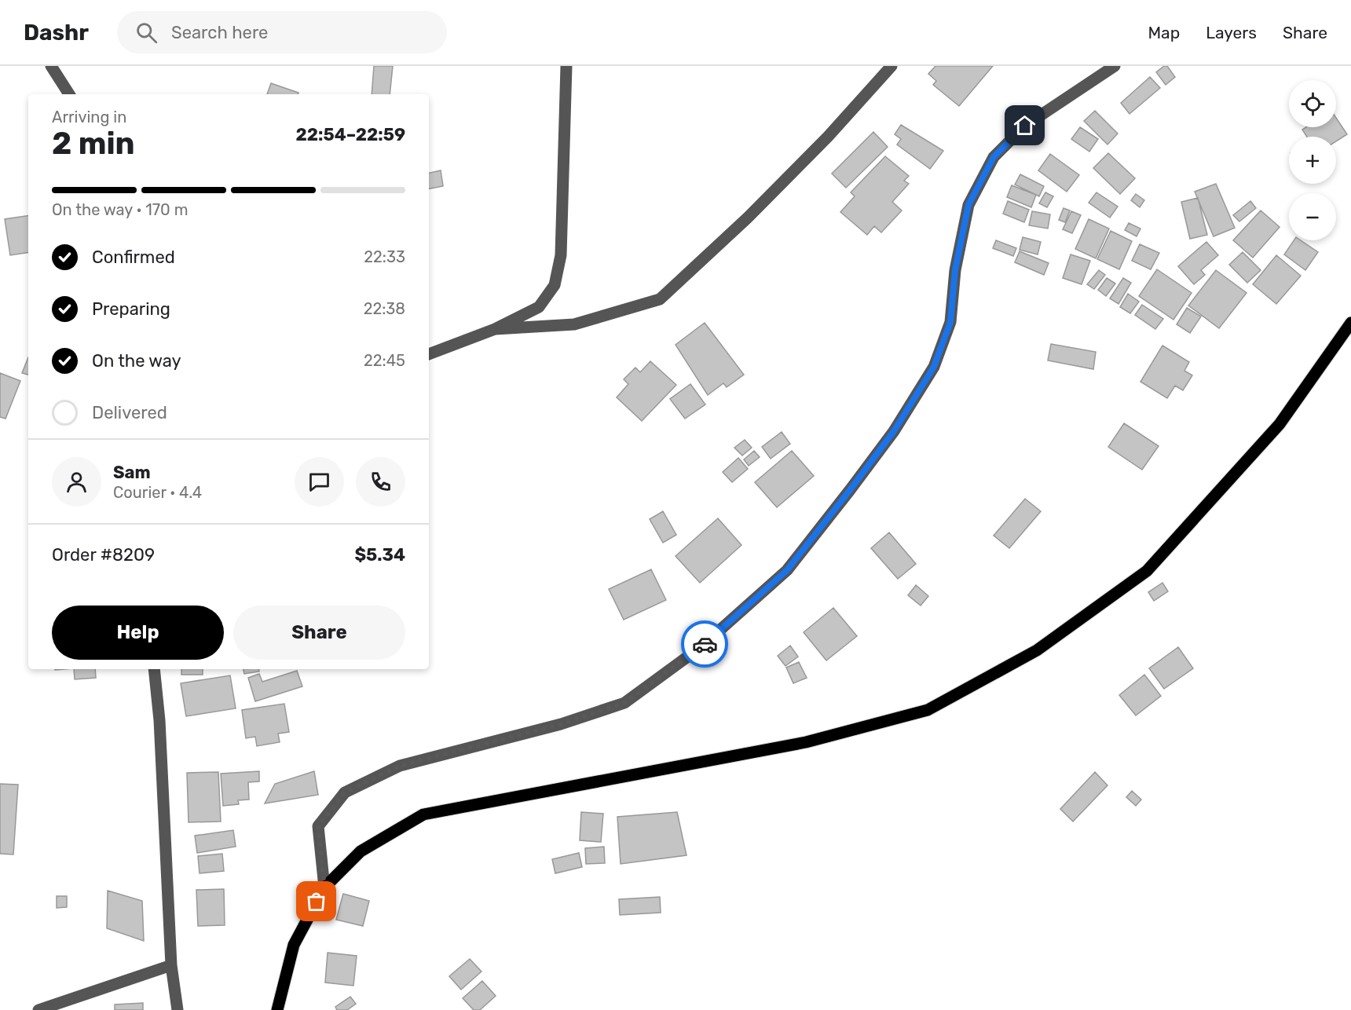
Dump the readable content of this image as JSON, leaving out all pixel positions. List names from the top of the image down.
{
  "page": {
    "header": "Dashr",
    "search": "Search here",
    "nav": ["Map", "Layers", "Share"],
    "map_buttons": ["+", "−"],
    "heading": ["2 min", "Arriving in", "22:54–22:59"],
    "panel": [
      "Sam",
      "Courier · 4.4",
      "Order #8209",
      "$5.34"
    ],
    "bar": "On the way · 170 m",
    "list": [
      ["Confirmed", "22:33"],
      ["Preparing", "22:38"],
      ["On the way", "22:45"],
      "Delivered"
    ],
    "buttons": ["Help", "Share"]
  }
}
